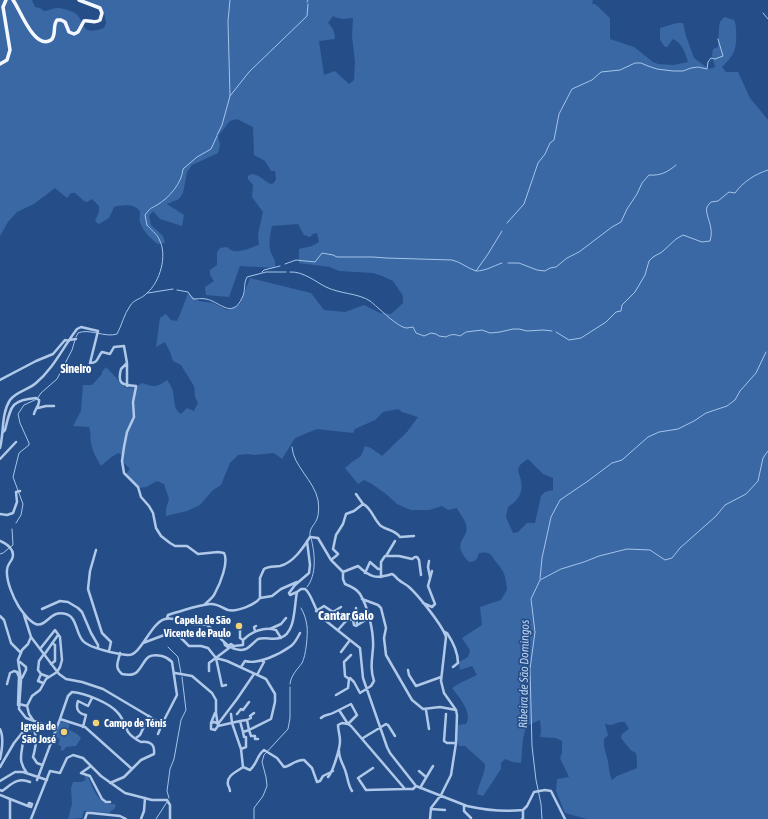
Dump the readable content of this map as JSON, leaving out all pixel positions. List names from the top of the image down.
{
  "districts": ["Sineiro", "Cantar Galo"],
  "water": ["Ribeira de São Domingos"],
  "places": ["Capela de São Vicente de Paulo", "Campo de Ténis", "Igreja de São José"]
}
